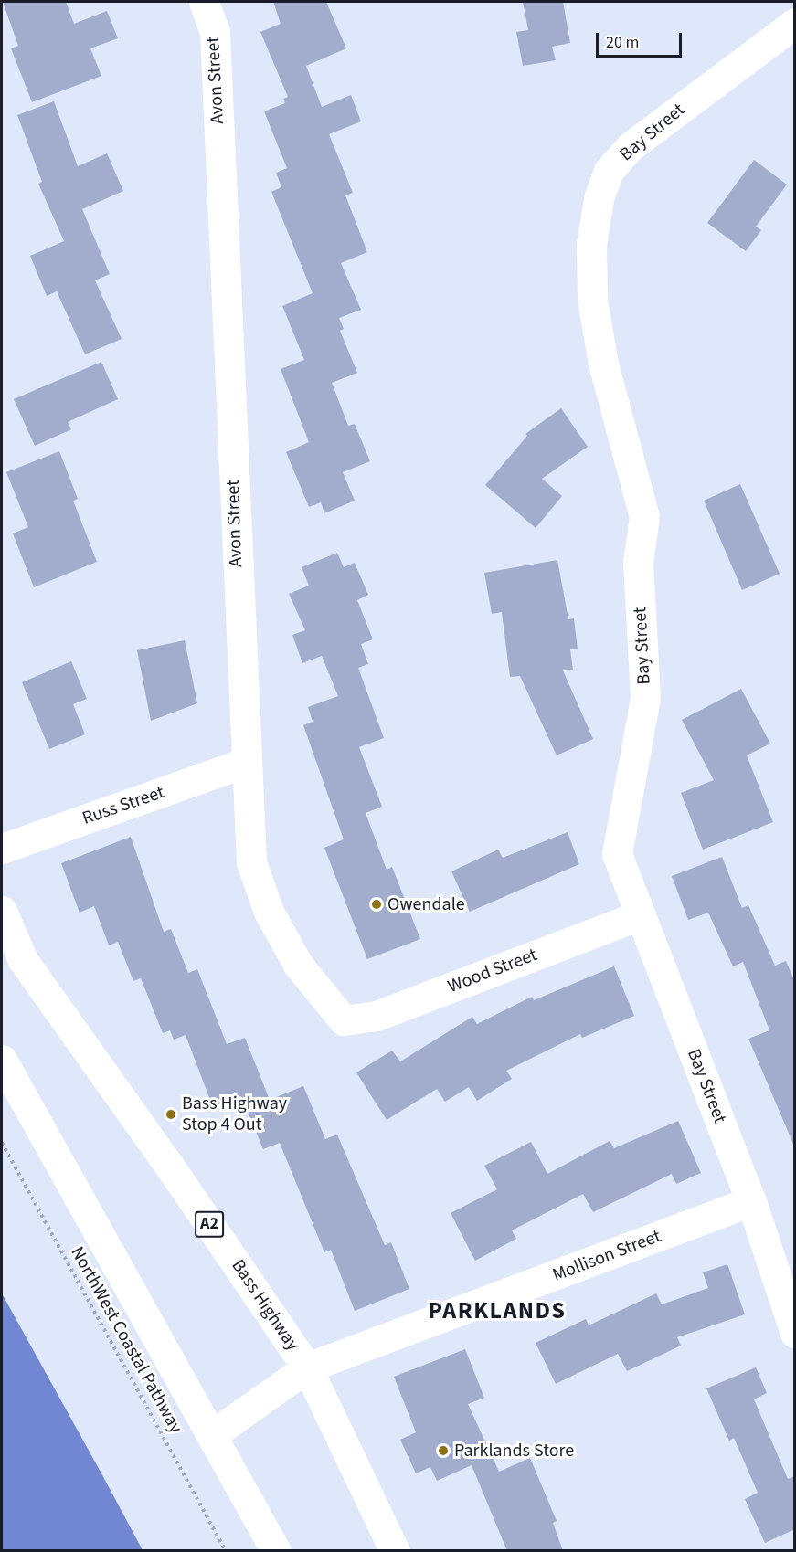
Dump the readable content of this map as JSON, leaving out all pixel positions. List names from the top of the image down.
{
  "streets": {
    "main road": [
      "Avon Street",
      "Bay Street",
      "Russ Street",
      "Wood Street",
      "A2",
      "Mollison Street",
      "Bass Highway"
    ],
    "path": ["NorthWest Coastal Pathway"]
  },
  "crossings": [
    ["Avon Street", "Russ Street"],
    ["Avon Street", "Wood Street"],
    ["Bay Street", "Wood Street"],
    ["Bay Street", "Mollison Street"],
    ["Mollison Street", "Bass Highway"]
  ],
  "districts": ["PARKLANDS"],
  "places": ["Owendale", "Bass Highway Stop 4 Out", "Parklands Store"],
  "scale_bar": "20 m"
}
